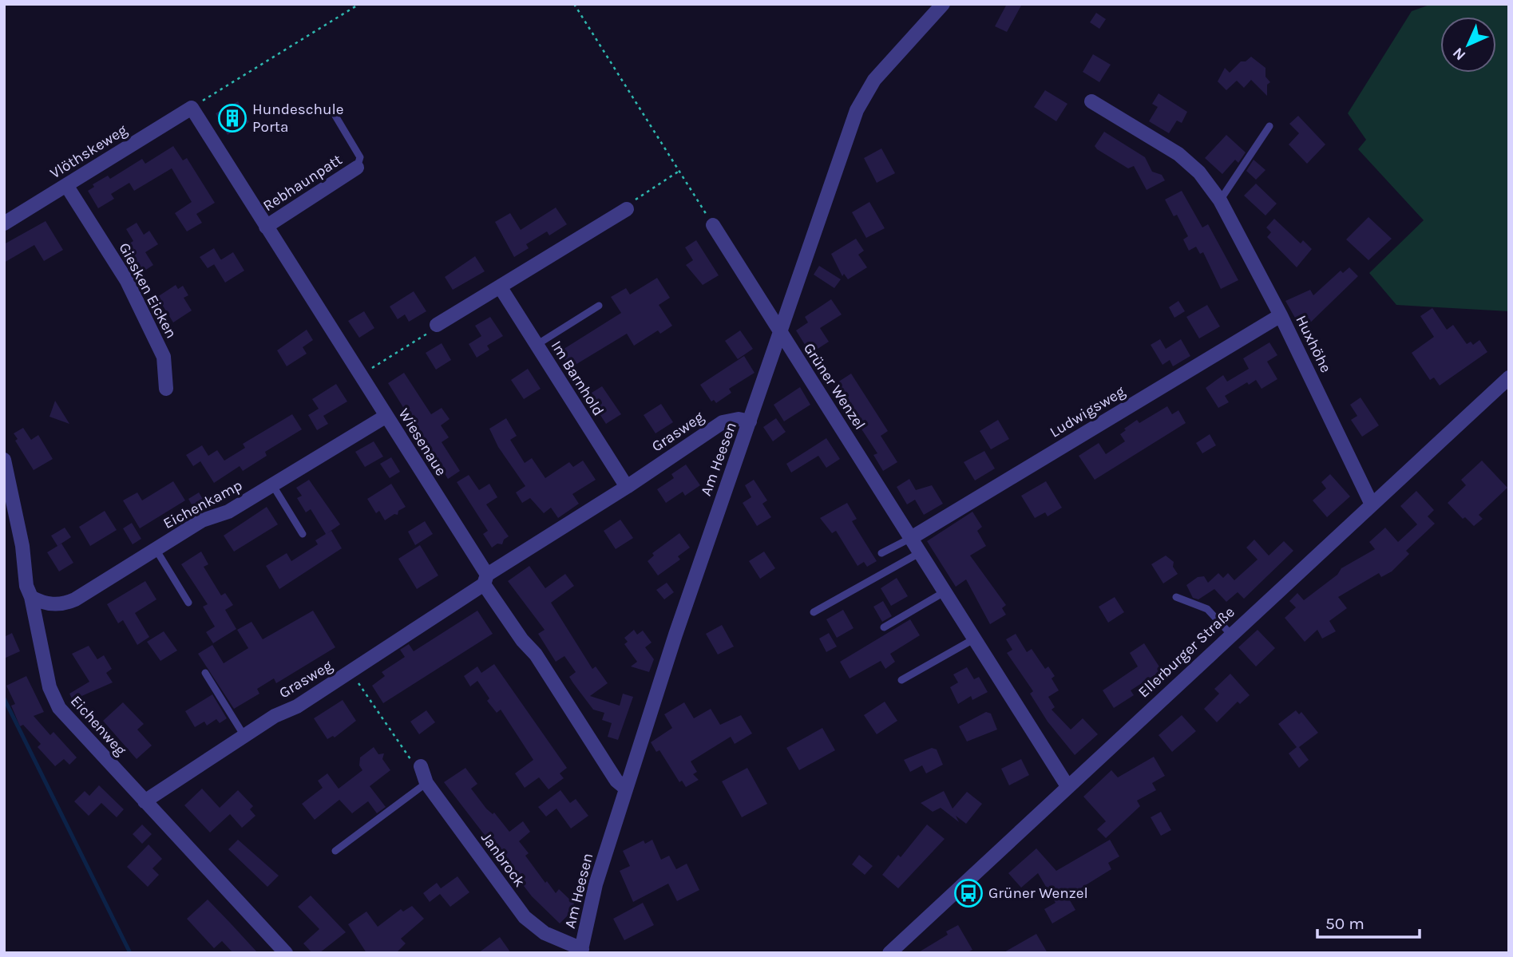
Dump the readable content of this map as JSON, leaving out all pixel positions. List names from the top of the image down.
{
  "streets": {
    "street": [
      "Vlöthskeweg",
      "Rebhaunpatt",
      "Giesken Eicken",
      "Huxhöhe",
      "Im Barnhold",
      "Grüner Wenzel",
      "Ludwigsweg",
      "Grasweg",
      "Wiesenaue",
      "Am Heesen",
      "Eichenkamp",
      "Ellerburger Straße",
      "Eichenweg",
      "Janbrock"
    ]
  },
  "crossings": [
    ["Vlöthskeweg", "Giesken Eicken"],
    ["Vlöthskeweg", "Wiesenaue"],
    ["Rebhaunpatt", "Wiesenaue"],
    ["Huxhöhe", "Ludwigsweg"],
    ["Huxhöhe", "Ellerburger Straße"],
    ["Im Barnhold", "Grasweg"],
    ["Grüner Wenzel", "Ludwigsweg"],
    ["Grüner Wenzel", "Am Heesen"],
    ["Grüner Wenzel", "Ellerburger Straße"],
    ["Grasweg", "Wiesenaue"],
    ["Grasweg", "Am Heesen"],
    ["Grasweg", "Eichenweg"],
    ["Wiesenaue", "Am Heesen"],
    ["Wiesenaue", "Eichenkamp"],
    ["Am Heesen", "Janbrock"],
    ["Eichenkamp", "Eichenweg"]
  ],
  "places": {
    "building": ["Hundeschule Porta"],
    "bus stop": ["Grüner Wenzel"]
  },
  "scale_bar": "50 m",
  "north": "bottom left"
}
